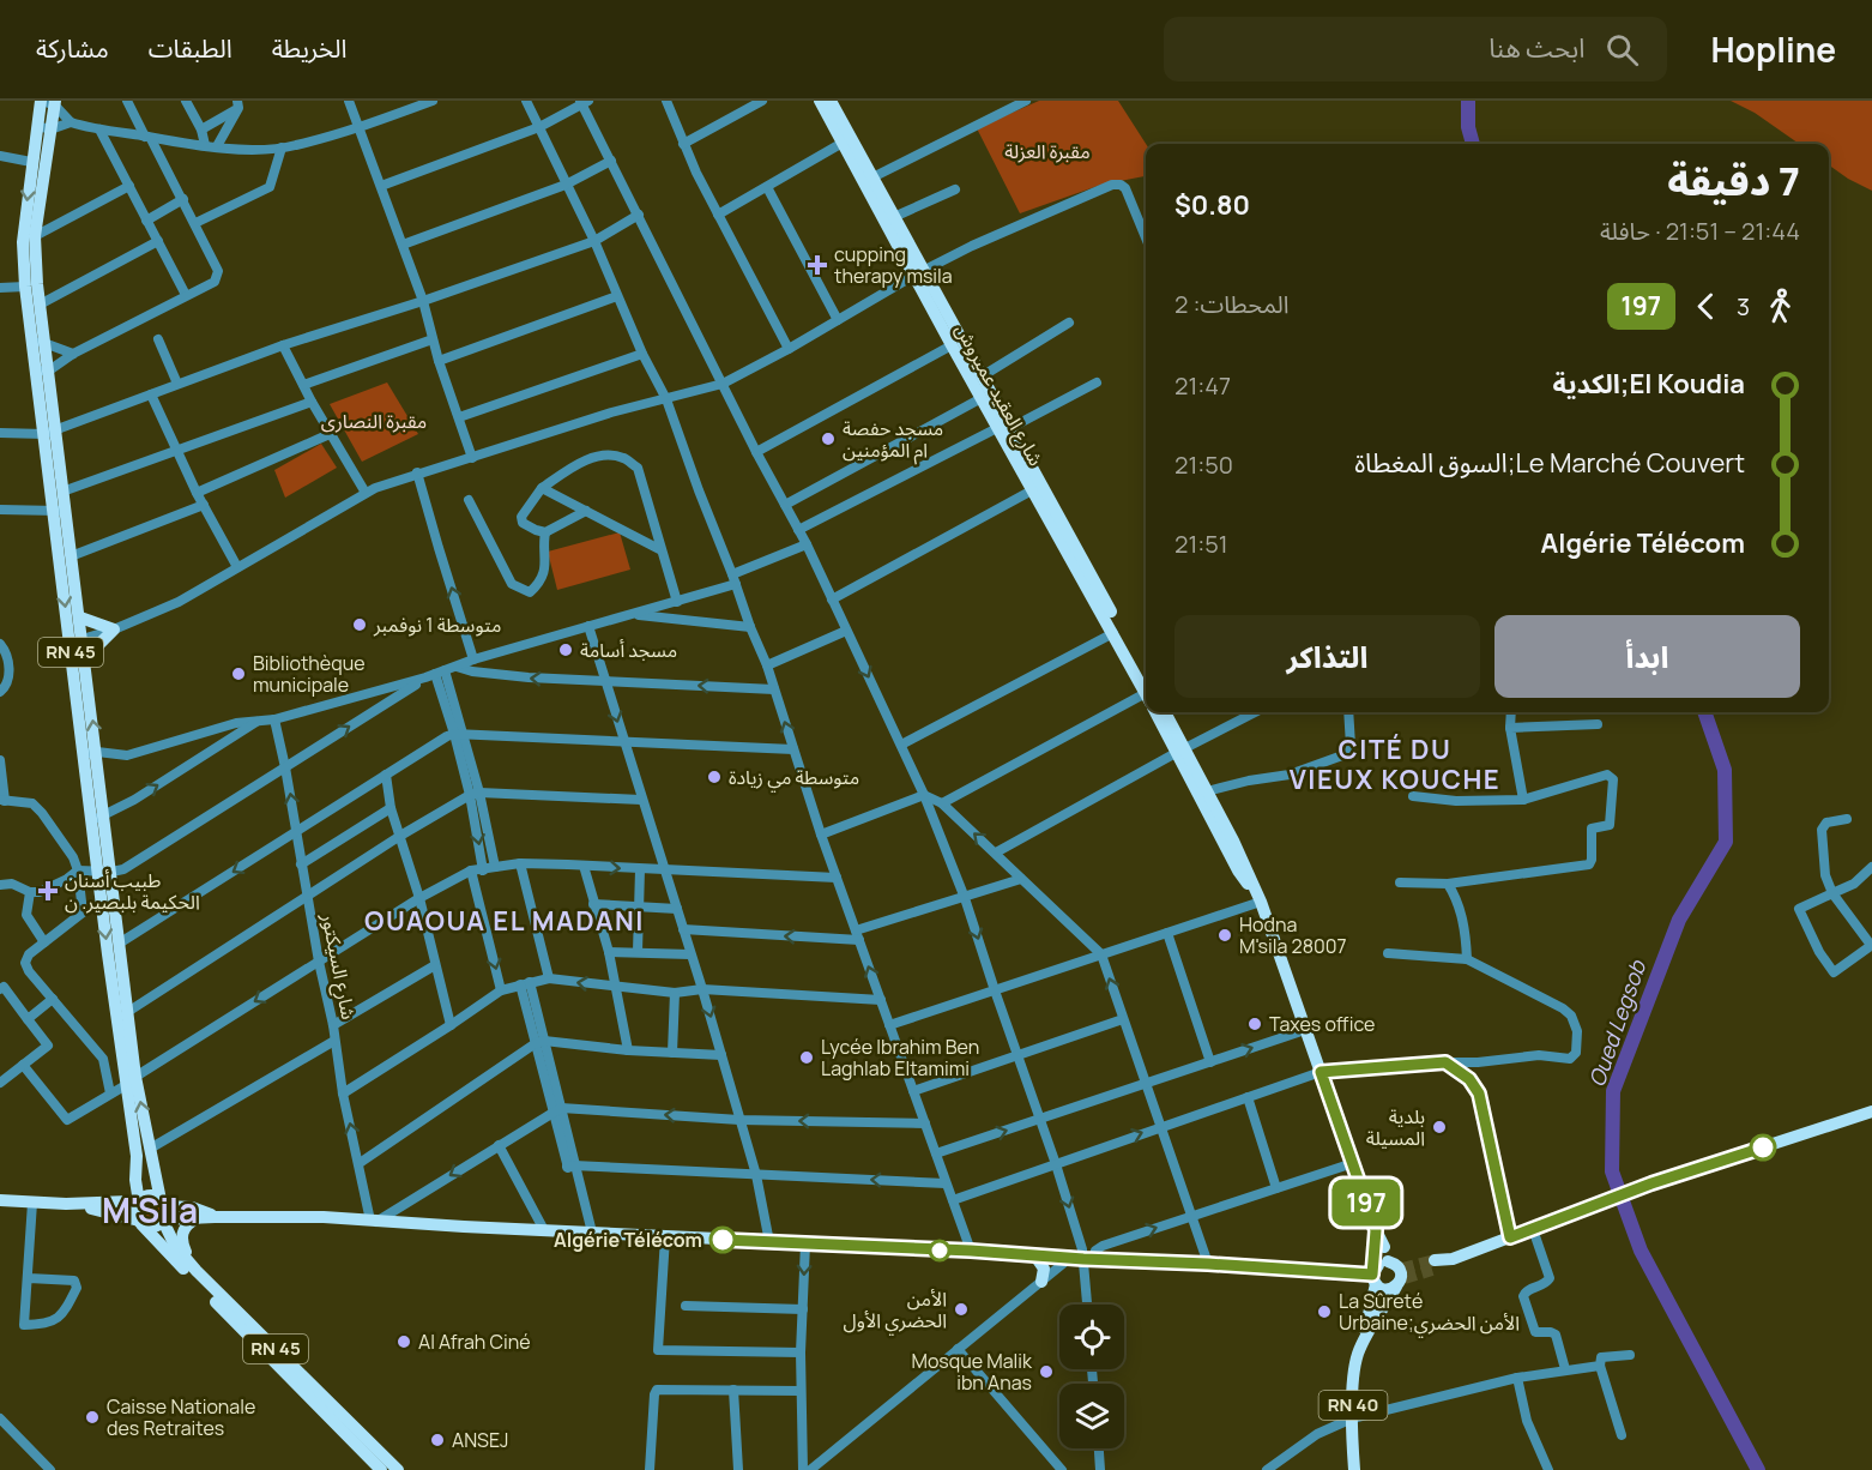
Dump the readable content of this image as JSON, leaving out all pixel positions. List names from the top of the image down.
{
  "streets": {
    "main road": ["شارع العقيد عميروش", "RN 45", "RN 40"],
    "street": ["شارع السيكتور"]
  },
  "districts": ["CITÉ DU VIEUX KOUCHE", "OUAOUA EL MADANI", "M'Sila"],
  "water": ["Oued Legsob"],
  "parks": ["مقبرة العزلة", "مقبرة النصارى"],
  "places": {
    "health": ["cupping therapy msila", "طبيب أسنان الحكيمة بلبصير. ن"],
    "other": [
      "مسجد حفصة ام المؤمنين",
      "متوسطة 1 نوفمبر",
      "مسجد أسامة",
      "Bibliothèque municipale",
      "متوسطة مي زيادة",
      "Hodna M'sila 28007",
      "Taxes office",
      "Lycée Ibrahim Ben Laghlab Eltamimi",
      "بلدية المسيلة",
      "Algérie Télécom",
      "الأمن الحضري الأول",
      "La Sûreté Urbaine;الأمن الحضري",
      "Al Afrah Ciné",
      "Mosque Malik ibn Anas",
      "Caisse Nationale des Retraites",
      "ANSEJ"
    ]
  },
  "lines": ["bus line 197"],
  "page": {
    "header": "Hopline",
    "search": "ابحث هنا",
    "nav": ["الخريطة", "الطبقات", "مشاركة"],
    "on_map": "197",
    "heading": ["7 دقيقة", "21:44 – 21:51 · حافلة", "$0.80"],
    "legs": ["3", "197", "المحطات: 2"],
    "list": [
      {
        "name": "El Koudia;الكدية",
        "value": "21:47"
      },
      {
        "name": "Le Marché Couvert;السوق المغطاة",
        "value": "21:50"
      },
      {
        "name": "Algérie Télécom",
        "value": "21:51"
      }
    ],
    "buttons": ["ابدأ", "التذاكر"]
  }
}
